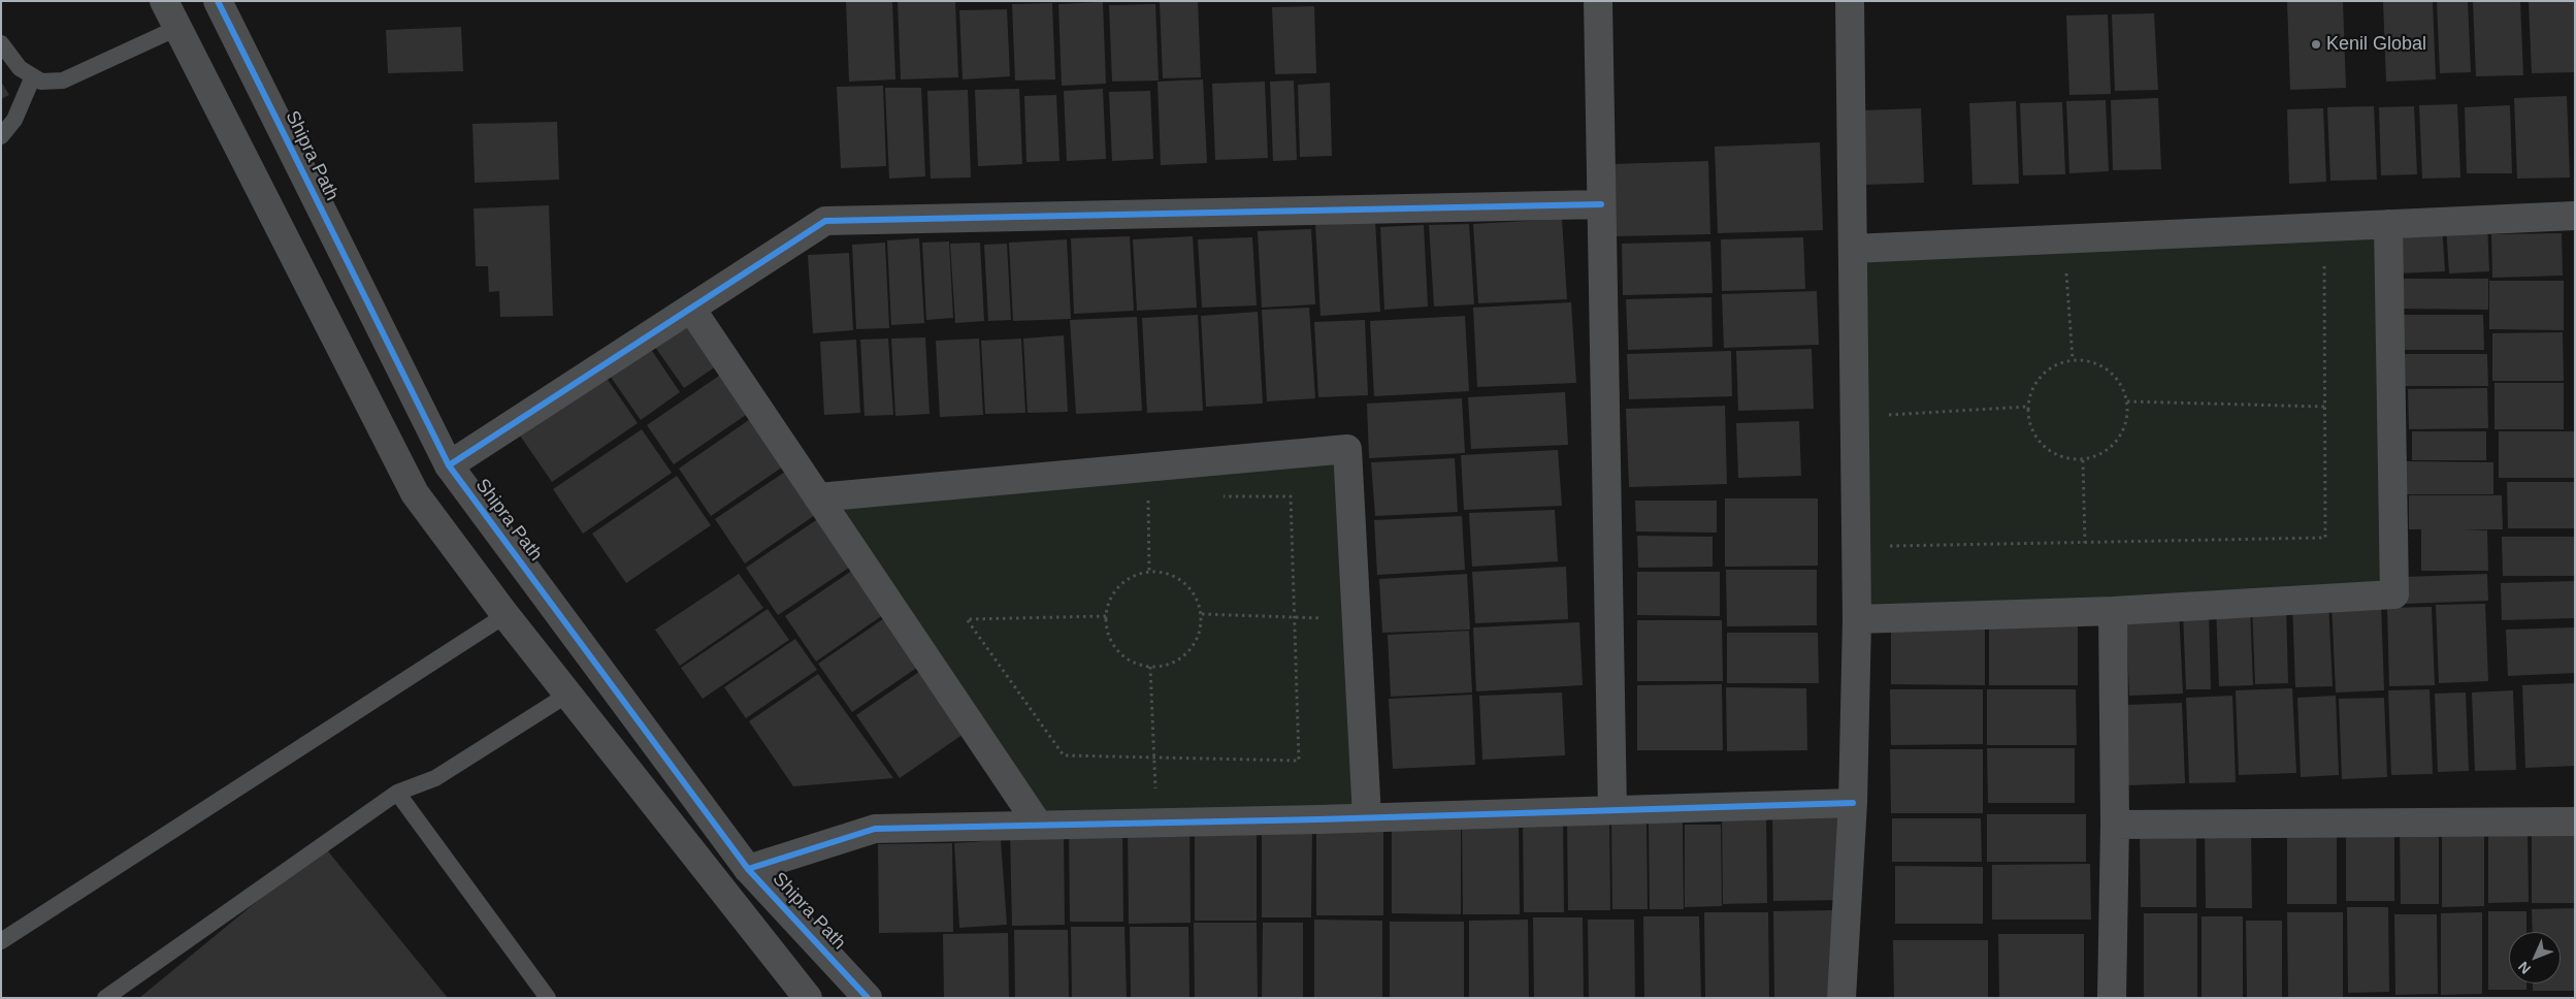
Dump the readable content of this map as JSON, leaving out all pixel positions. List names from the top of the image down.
{
  "streets": {
    "street": ["Shipra Path"]
  },
  "places": ["Kenil Global"],
  "north": "bottom left"
}
